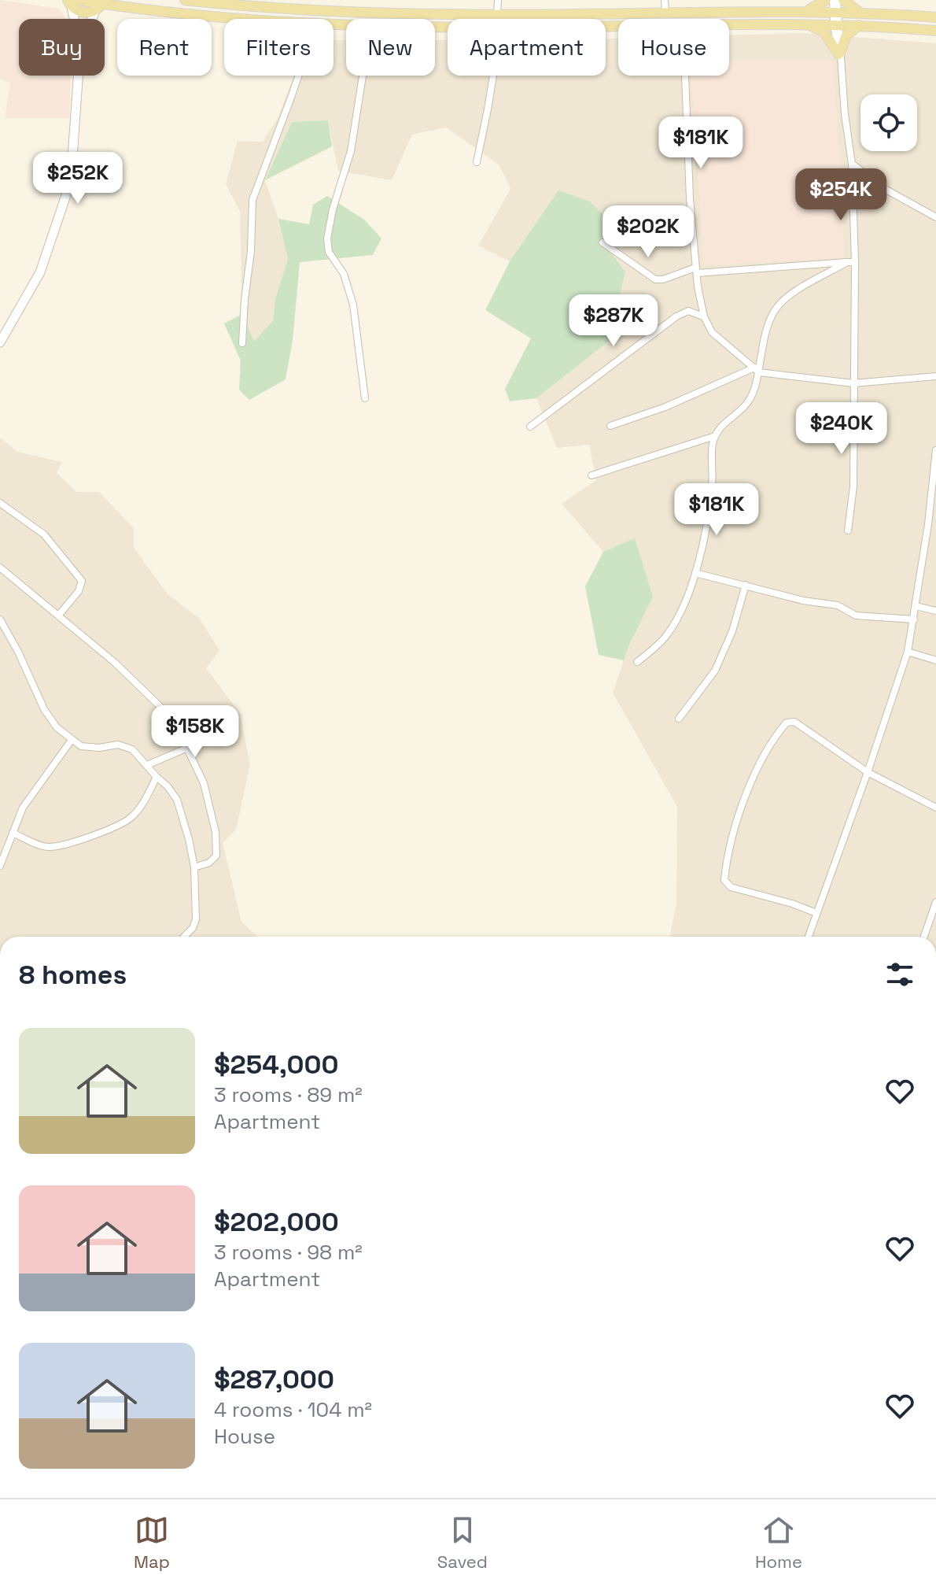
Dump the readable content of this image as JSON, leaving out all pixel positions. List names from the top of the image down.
{
  "page": {
    "chip": [
      "Buy",
      "Rent",
      "Filters",
      "New",
      "Apartment",
      "House"
    ],
    "price": [
      "$181K",
      "$252K",
      "$254K",
      "$202K",
      "$287K",
      "$240K",
      "$181K",
      "$158K"
    ],
    "heading": "8 homes",
    "list": [
      {
        "name": "$254,000",
        "note": "3 rooms · 89 m² · Apartment"
      },
      {
        "name": "$202,000",
        "note": "3 rooms · 98 m² · Apartment"
      },
      {
        "name": "$287,000",
        "note": "4 rooms · 104 m² · House"
      }
    ],
    "tabs": ["Map", "Saved", "Home"]
  }
}
